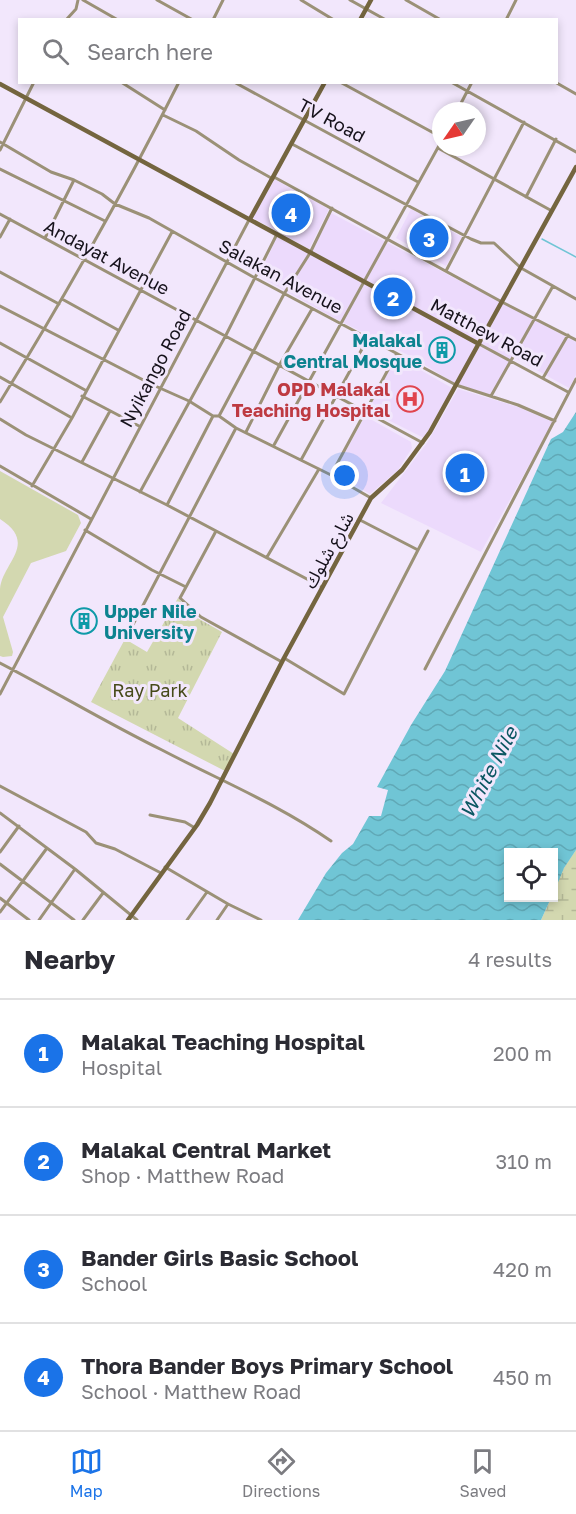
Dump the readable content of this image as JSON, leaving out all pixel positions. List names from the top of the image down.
{
  "streets": {
    "street": [
      "TV Road",
      "Andayat Avenue",
      "Salakan Avenue",
      "Matthew Road",
      "Nyikango Road",
      "شارع شلوك"
    ]
  },
  "crossings": [
    ["TV Road", "Nyikango Road"],
    ["Andayat Avenue", "Nyikango Road"],
    ["Andayat Avenue", "شارع شلوك"],
    ["Salakan Avenue", "Nyikango Road"],
    ["Salakan Avenue", "شارع شلوك"],
    ["Matthew Road", "Nyikango Road"],
    ["Matthew Road", "شارع شلوك"]
  ],
  "water": ["White Nile"],
  "parks": ["Ray Park"],
  "places": {
    "building": ["Malakal Central Mosque", "Upper Nile University"],
    "hospital": ["OPD Malakal Teaching Hospital"]
  },
  "north": "bottom left",
  "page": {
    "search": "Search here",
    "pins": [
      "4",
      "3",
      "2",
      "1"
    ],
    "heading": ["Nearby", "4 results"],
    "list": [
      {
        "mark": "1",
        "name": "Malakal Teaching Hospital",
        "note": "Hospital",
        "value": "200 m"
      },
      {
        "mark": "2",
        "name": "Malakal Central Market",
        "note": "Shop · Matthew Road",
        "value": "310 m"
      },
      {
        "mark": "3",
        "name": "Bander Girls Basic School",
        "note": "School",
        "value": "420 m"
      },
      {
        "mark": "4",
        "name": "Thora Bander Boys Primary School",
        "note": "School · Matthew Road",
        "value": "450 m"
      }
    ],
    "nav": ["Map", "Directions", "Saved"]
  }
}
